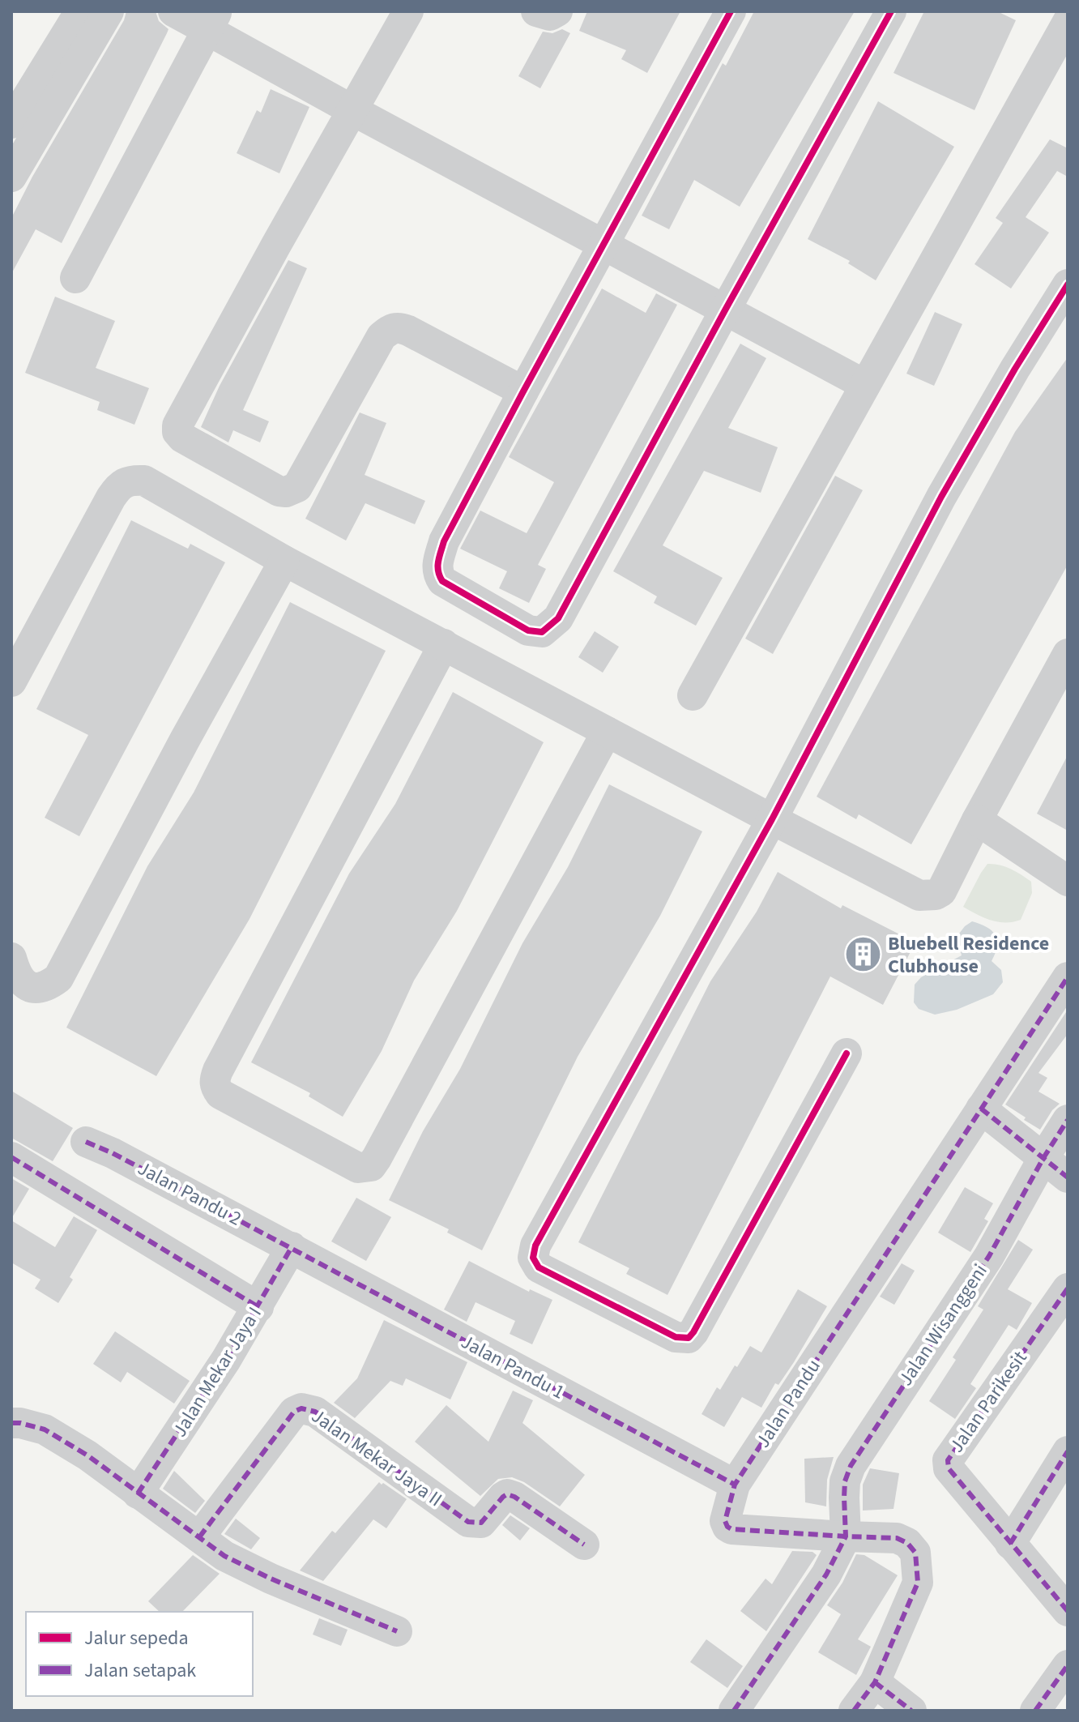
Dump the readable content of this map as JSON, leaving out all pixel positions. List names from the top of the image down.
{
  "streets": {
    "street": [
      "Jalan Pandu 2",
      "Jalan Wisanggeni",
      "Jalan Pandu 1",
      "Jalan Mekar Jaya I",
      "Jalan Parikesit",
      "Jalan Pandu",
      "Jalan Mekar Jaya II"
    ]
  },
  "crossings": [
    ["Jalan Pandu 2", "Jalan Pandu 1"],
    ["Jalan Pandu 2", "Jalan Mekar Jaya I"],
    ["Jalan Wisanggeni", "Jalan Pandu"],
    ["Jalan Pandu 1", "Jalan Mekar Jaya I"],
    ["Jalan Pandu 1", "Jalan Pandu"]
  ],
  "places": {
    "building": ["Bluebell Residence Clubhouse"]
  },
  "legend": ["Jalur sepeda", "Jalan setapak"]
}
